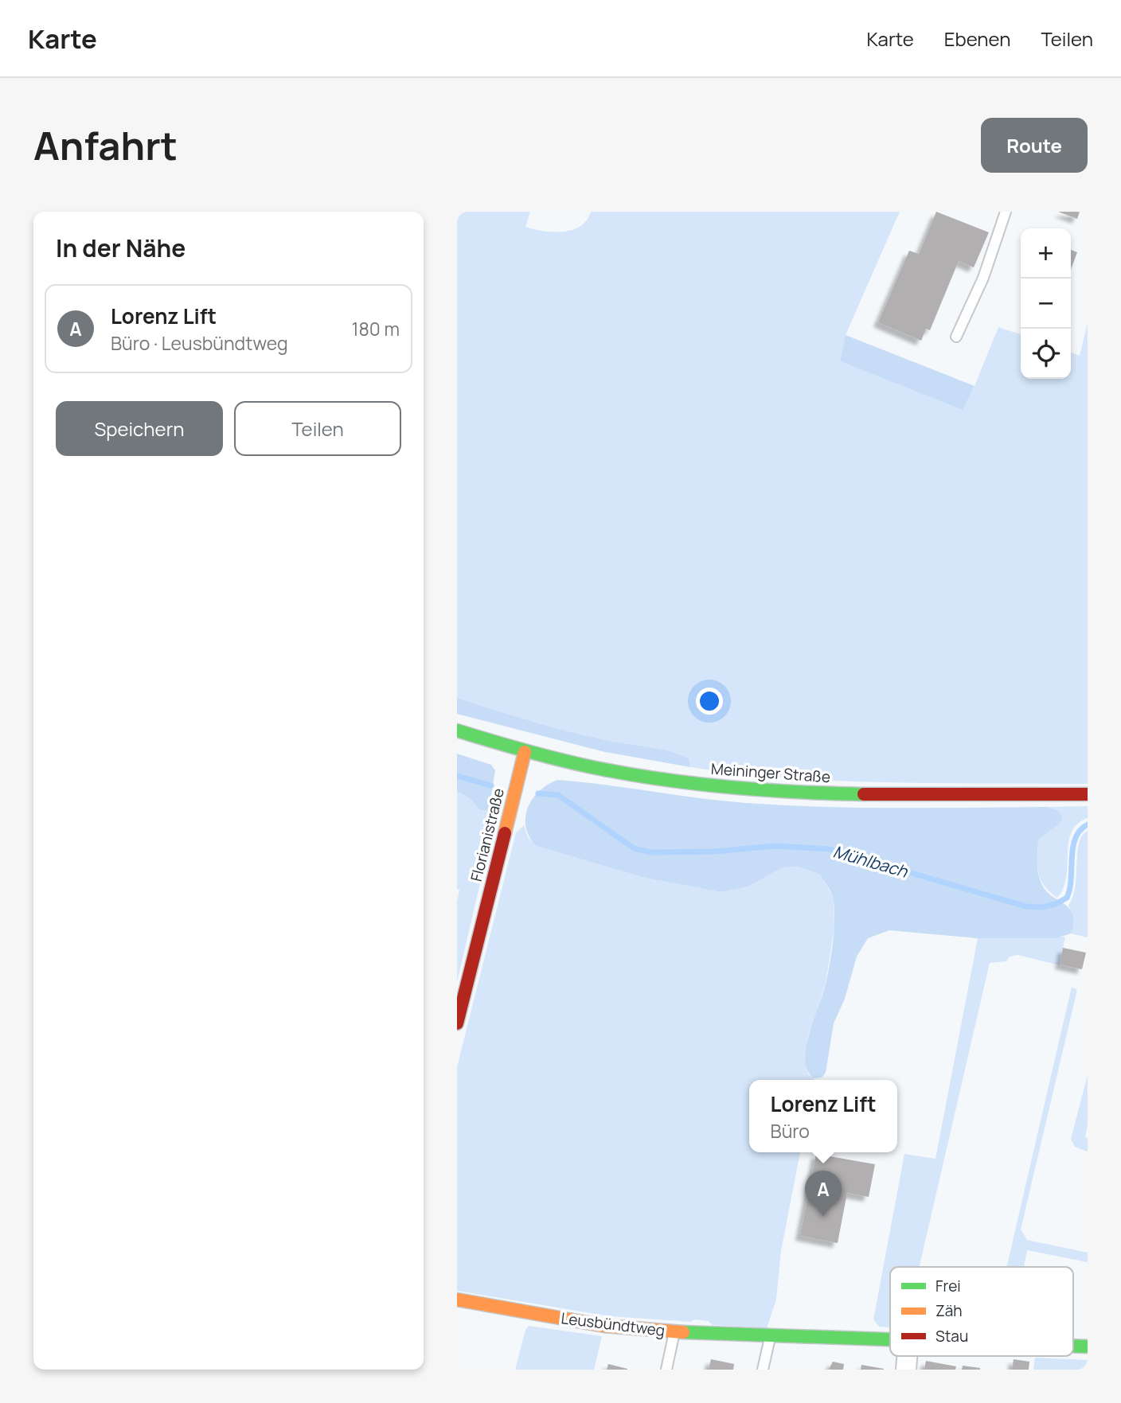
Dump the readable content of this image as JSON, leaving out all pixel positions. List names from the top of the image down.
{
  "streets": {
    "street": ["Meininger Straße", "Florianistraße", "Leusbündtweg"]
  },
  "crossings": [
    ["Meininger Straße", "Florianistraße"]
  ],
  "water": ["Mühlbach"],
  "legend": ["Frei", "Zäh", "Stau"],
  "page": {
    "header": "Karte",
    "nav": ["Karte", "Ebenen", "Teilen"],
    "buttons": [
      "Route",
      ["Speichern", "Teilen"]
    ],
    "title": "Anfahrt",
    "heading": "In der Nähe",
    "map_buttons": ["+", "−"],
    "list": [
      {
        "mark": "A",
        "name": "Lorenz Lift",
        "note": "Büro · Leusbündtweg",
        "value": "180 m"
      }
    ],
    "popup": ["Lorenz Lift", "Büro"],
    "pins": "A"
  }
}
